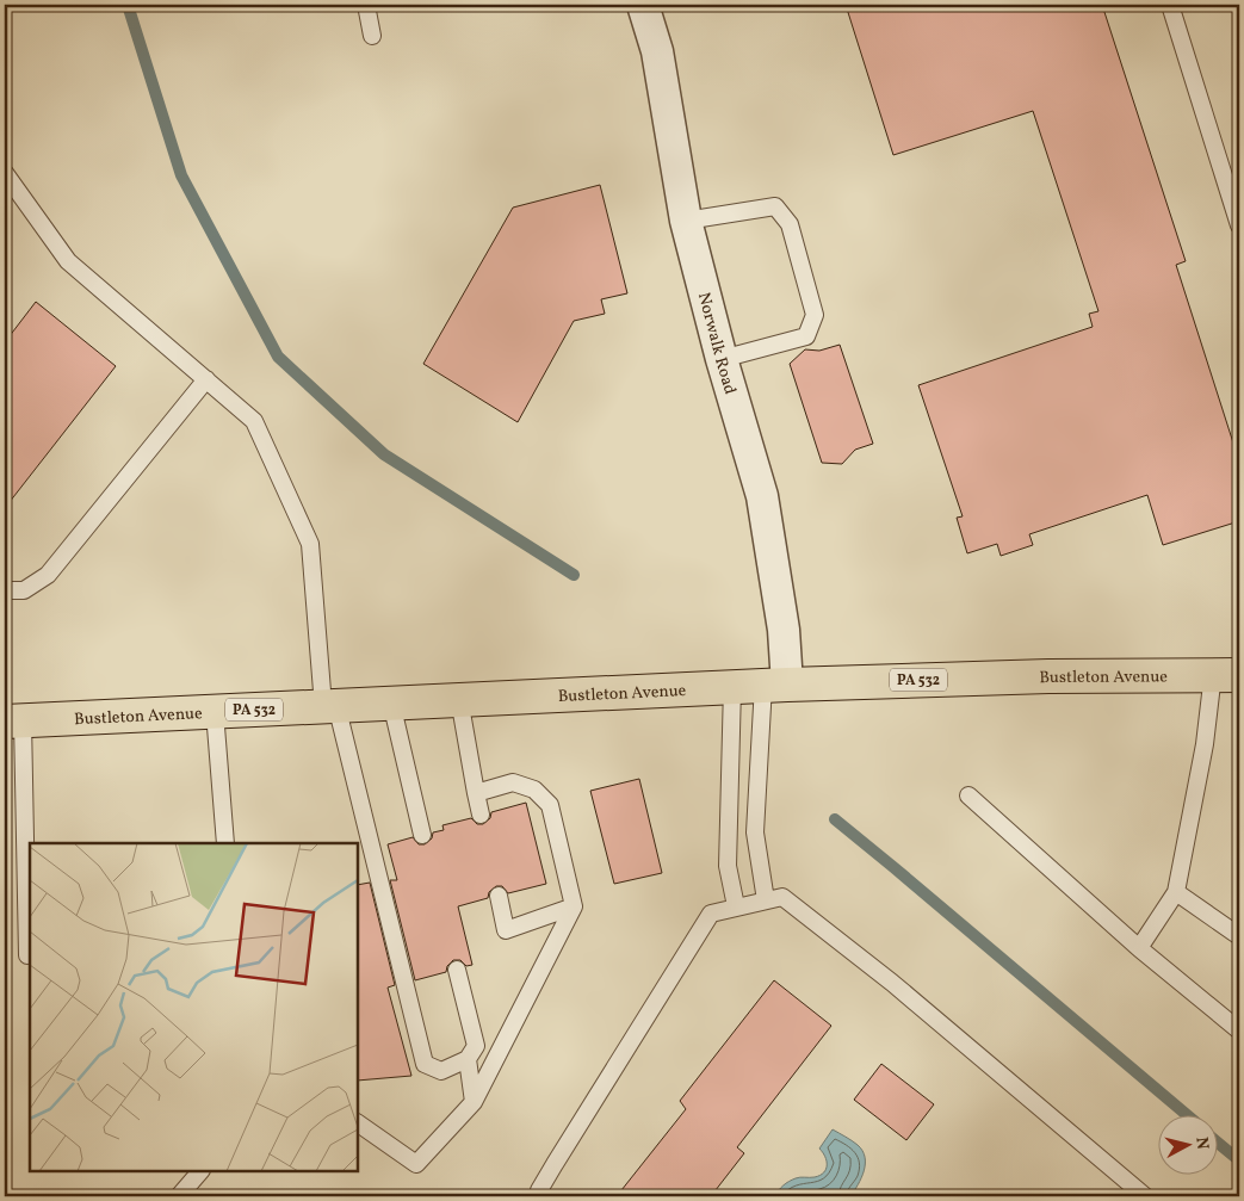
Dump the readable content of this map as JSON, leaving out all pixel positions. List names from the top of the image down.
{
  "streets": {
    "main road": ["Bustleton Avenue", "PA 532"],
    "street": ["Norwalk Road"]
  },
  "crossings": [
    ["Norwalk Road", "Bustleton Avenue"]
  ],
  "north": "right"
}
